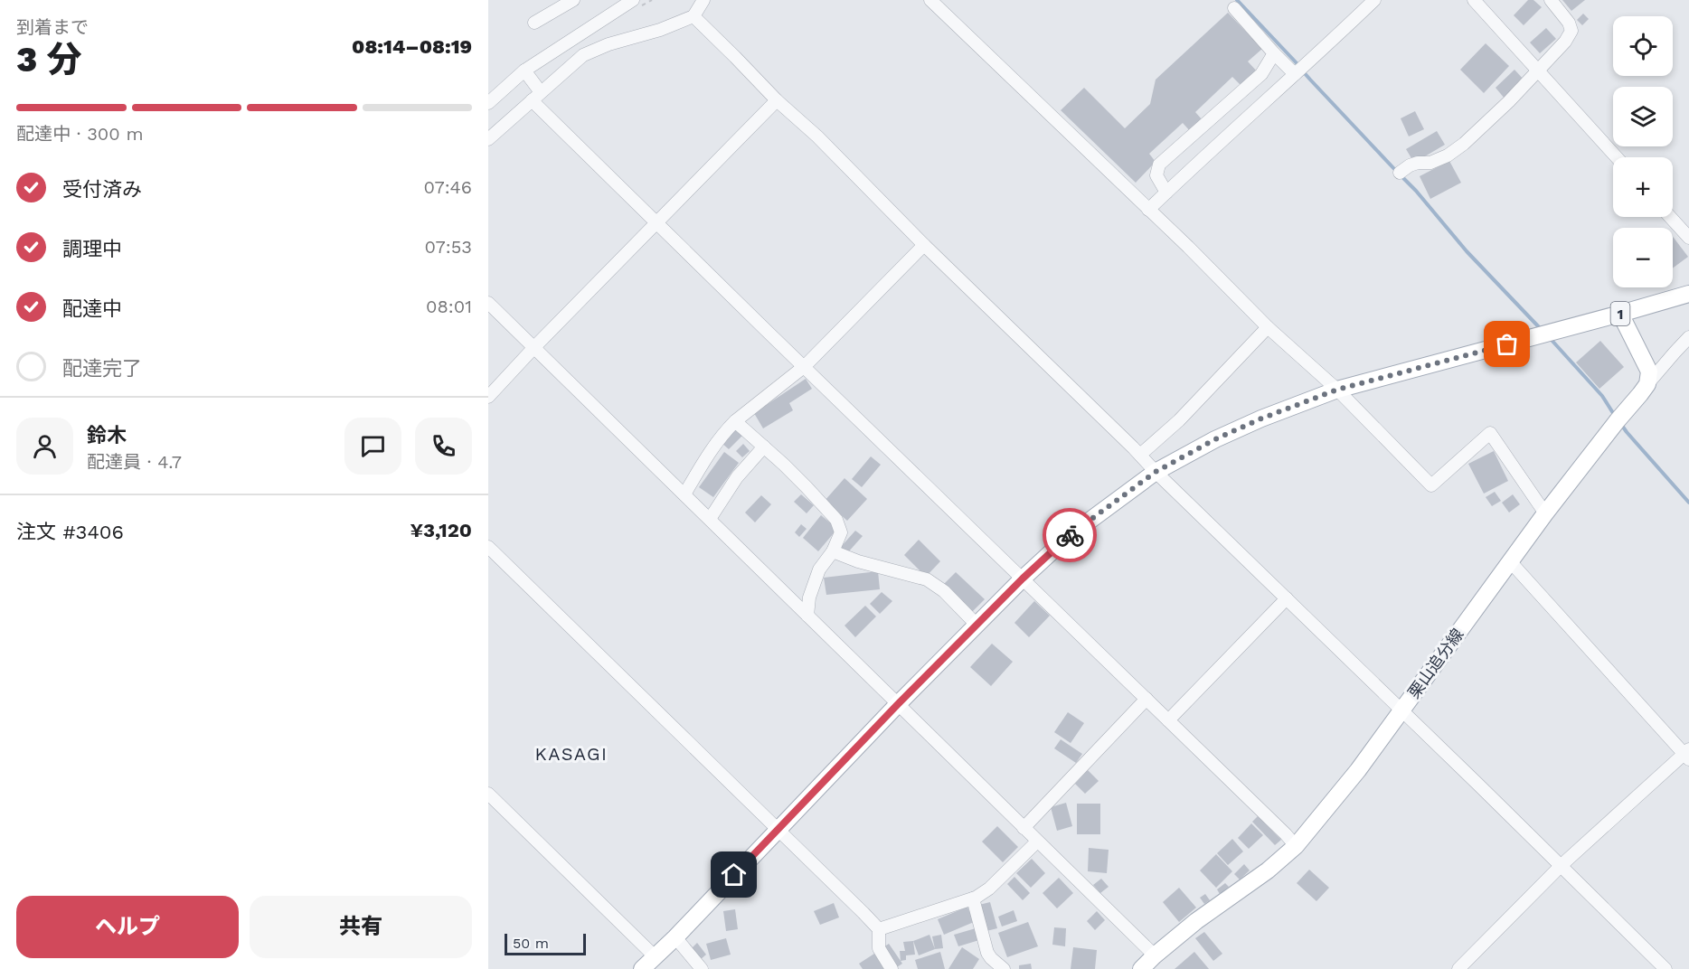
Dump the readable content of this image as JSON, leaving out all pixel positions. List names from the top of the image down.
{
  "streets": {
    "main road": ["1", "栗山追分線"]
  },
  "districts": ["KASAGI"],
  "scale_bar": "50 m",
  "page": {
    "heading": ["3 分", "到着まで", "08:14–08:19"],
    "panel": [
      "鈴木",
      "配達員 · 4.7",
      "注文 #3406",
      "¥3,120"
    ],
    "map_buttons": ["+", "−"],
    "bar": "配達中 · 300 m",
    "list": [
      ["受付済み", "07:46"],
      ["調理中", "07:53"],
      ["配達中", "08:01"],
      "配達完了"
    ],
    "buttons": ["ヘルプ", "共有"],
    "scale": "50 m"
  }
}
